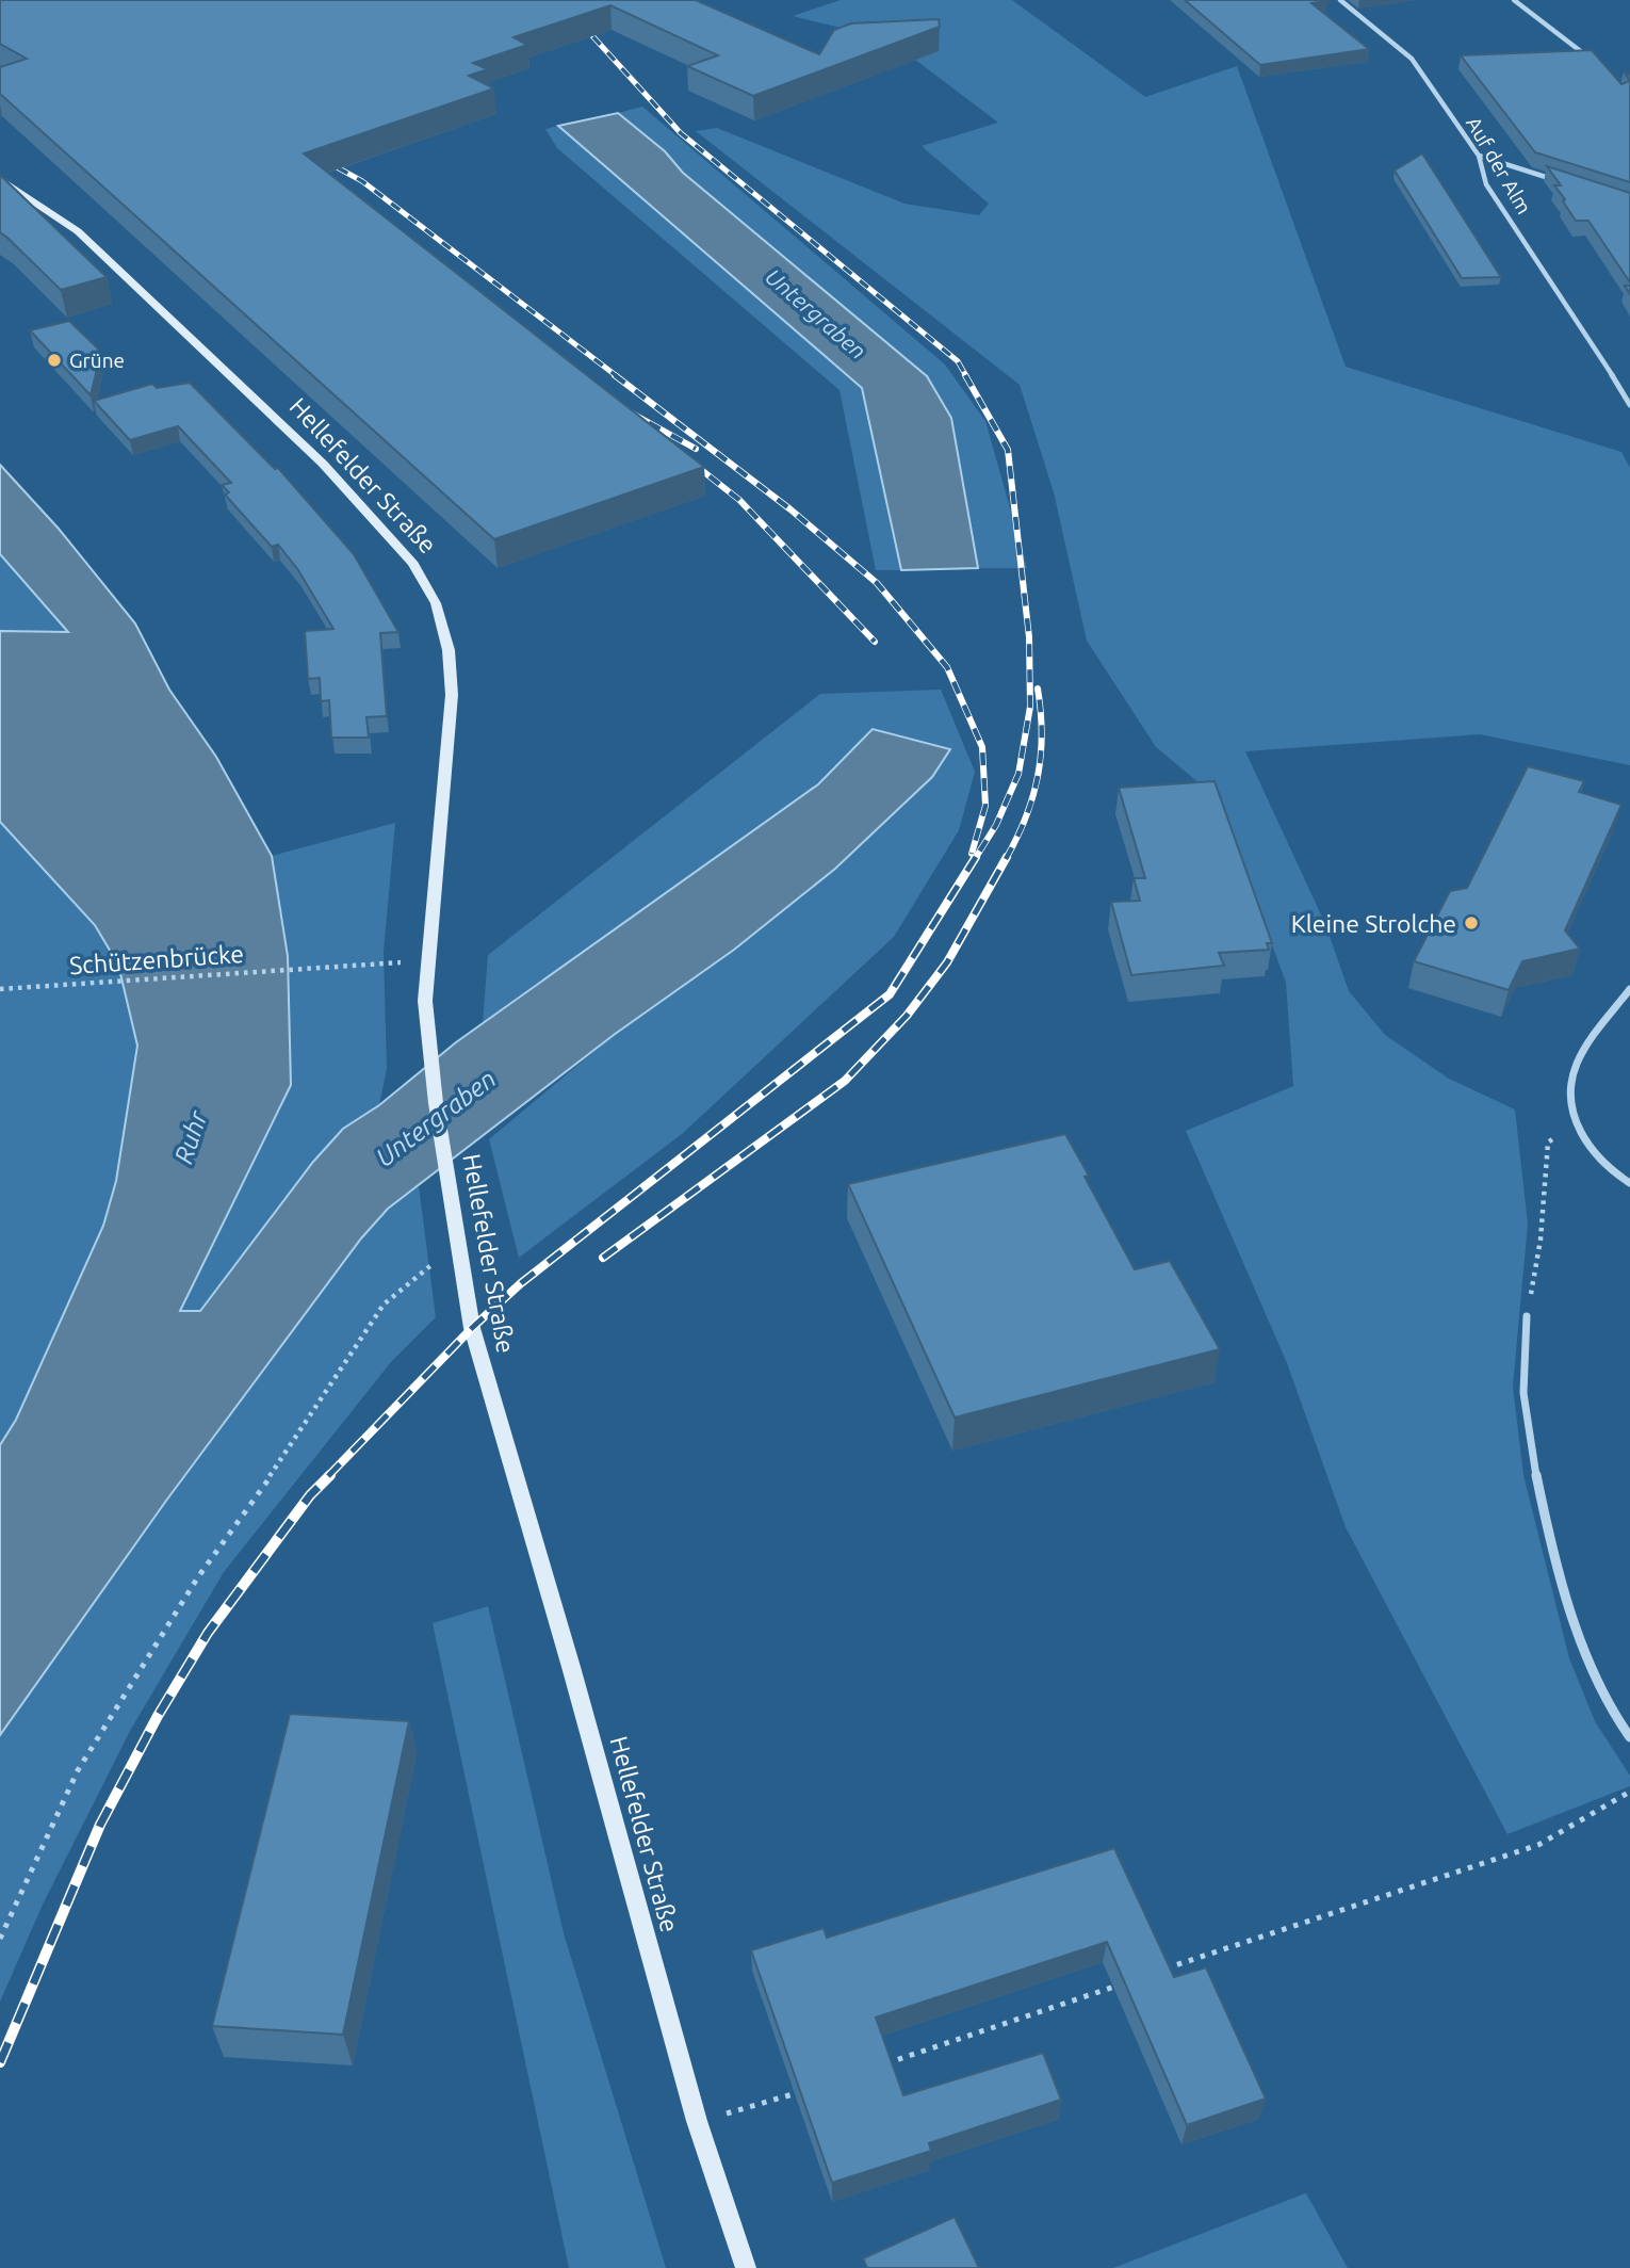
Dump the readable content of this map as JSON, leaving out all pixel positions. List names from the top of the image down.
{
  "streets": {
    "street": ["Auf der Alm", "Hellefelder Straße"],
    "path": ["Schützenbrücke"]
  },
  "crossings": [
    ["Hellefelder Straße", "Schützenbrücke"]
  ],
  "water": ["Untergraben", "Ruhr"],
  "places": ["Grüne", "Kleine Strolche"]
}
